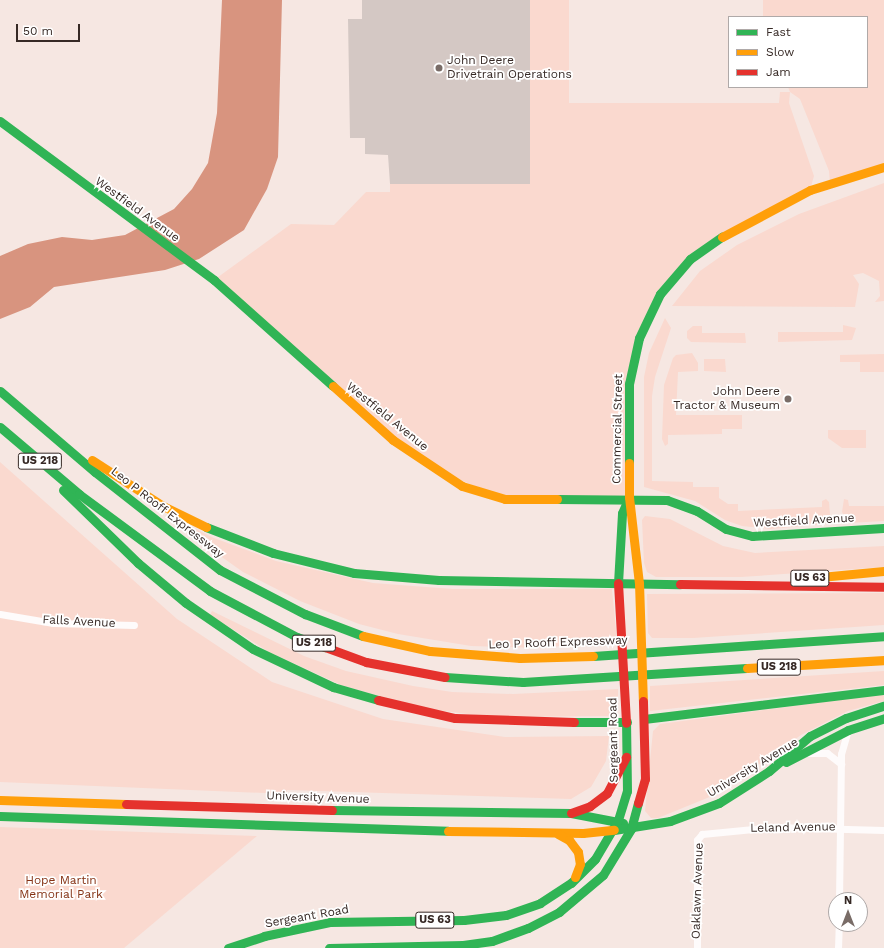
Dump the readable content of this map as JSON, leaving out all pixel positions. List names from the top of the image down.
{
  "streets": {
    "main road": [
      "Westfield Avenue",
      "Commercial Street",
      "US 218",
      "Leo P Rooff Expressway",
      "US 63",
      "Sergeant Road",
      "University Avenue"
    ],
    "street": ["Falls Avenue", "Leland Avenue", "Oaklawn Avenue"]
  },
  "crossings": [
    ["Westfield Avenue", "Commercial Street"],
    ["Westfield Avenue", "Sergeant Road"],
    ["Commercial Street", "Sergeant Road"],
    ["US 63", "Sergeant Road"],
    ["US 63", "University Avenue"],
    ["Sergeant Road", "University Avenue"],
    ["Leland Avenue", "Oaklawn Avenue"]
  ],
  "parks": ["Hope Martin Memorial Park"],
  "places": ["John Deere Drivetrain Operations", "John Deere Tractor & Museum"],
  "legend": ["Fast", "Slow", "Jam"],
  "scale_bar": "50 m",
  "north": "top"
}
